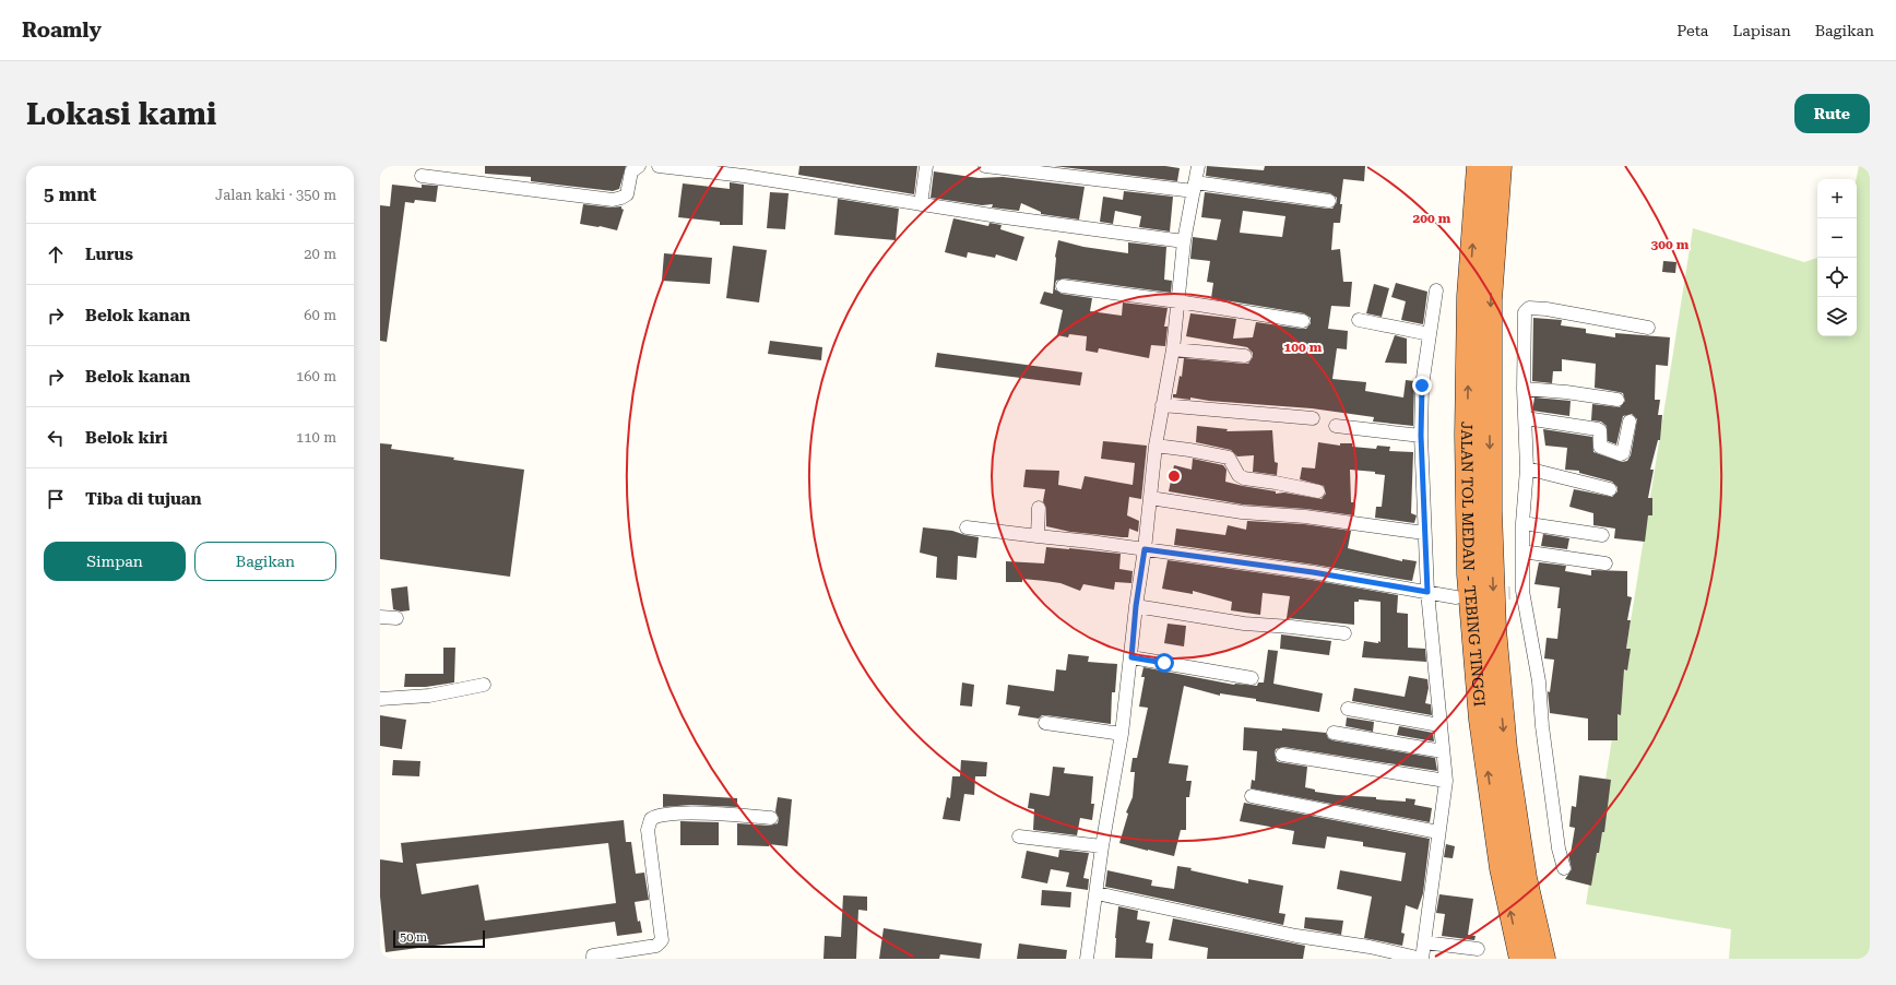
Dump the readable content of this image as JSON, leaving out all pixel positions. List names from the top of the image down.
{
  "streets": {
    "highway": ["JALAN TOL MEDAN - TEBING TINGGI"]
  },
  "scale_bar": "50 m",
  "page": {
    "header": "Roamly",
    "nav": ["Peta", "Lapisan", "Bagikan"],
    "buttons": [
      "Rute",
      ["Simpan", "Bagikan"]
    ],
    "title": "Lokasi kami",
    "heading": ["5 mnt", "Jalan kaki · 350 m"],
    "map_buttons": ["+", "−"],
    "list": [
      ["Lurus", "20 m"],
      ["Belok kanan", "60 m"],
      ["Belok kanan", "160 m"],
      ["Belok kiri", "110 m"],
      "Tiba di tujuan"
    ],
    "scale": "50 m"
  },
  "rings": ["200 m", "300 m", "100 m"]
}
